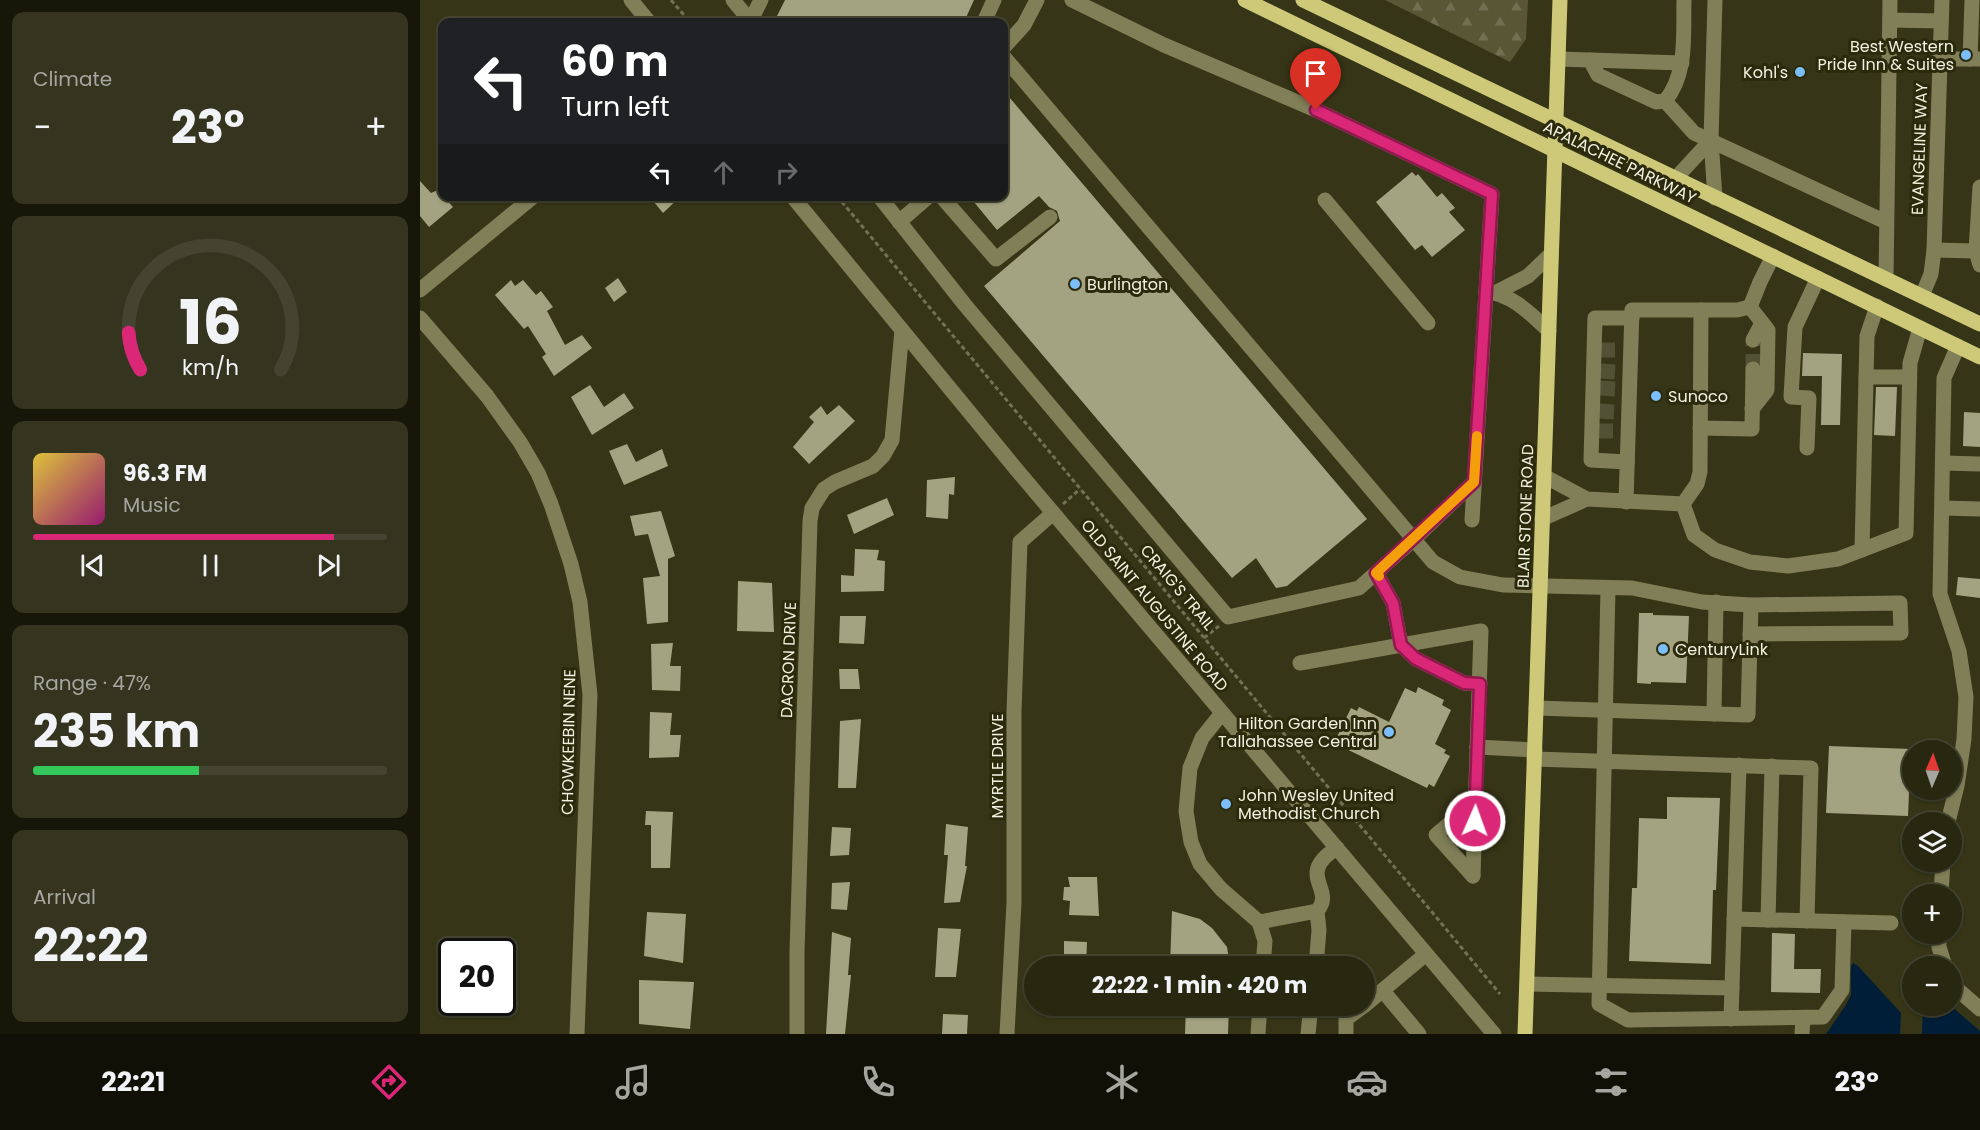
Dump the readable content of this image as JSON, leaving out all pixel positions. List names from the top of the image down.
{
  "streets": {
    "main road": ["APALACHEE PARKWAY", "BLAIR STONE ROAD"],
    "street": [
      "EVANGELINE WAY",
      "OLD SAINT AUGUSTINE ROAD",
      "DACRON DRIVE",
      "CHOWKEEBIN NENE",
      "MYRTLE DRIVE"
    ],
    "path": ["CRAIG'S TRAIL"]
  },
  "crossings": [
    ["EVANGELINE WAY", "APALACHEE PARKWAY"],
    ["APALACHEE PARKWAY", "BLAIR STONE ROAD"],
    ["OLD SAINT AUGUSTINE ROAD", "DACRON DRIVE"],
    ["OLD SAINT AUGUSTINE ROAD", "MYRTLE DRIVE"]
  ],
  "places": [
    "Best Western Pride Inn & Suites",
    "Kohl's",
    "Burlington",
    "Sunoco",
    "CenturyLink",
    "Hilton Garden Inn Tallahassee Central",
    "John Wesley United Methodist Church"
  ],
  "north": "top",
  "page": {
    "tile": [
      "Climate",
      ["Range · 47%", "235 km"],
      ["Arrival", "22:22"]
    ],
    "turn": ["60 m", "Turn left"],
    "heat": ["−", "23°", "+"],
    "song": ["96.3 FM", "Music"],
    "map_buttons": ["+", "−"],
    "limit": "20",
    "trip": "22:22 · 1 min · 420 m",
    "tabs": ["22:21", "23°"],
    "gauge": ["16", "km/h"]
  }
}
